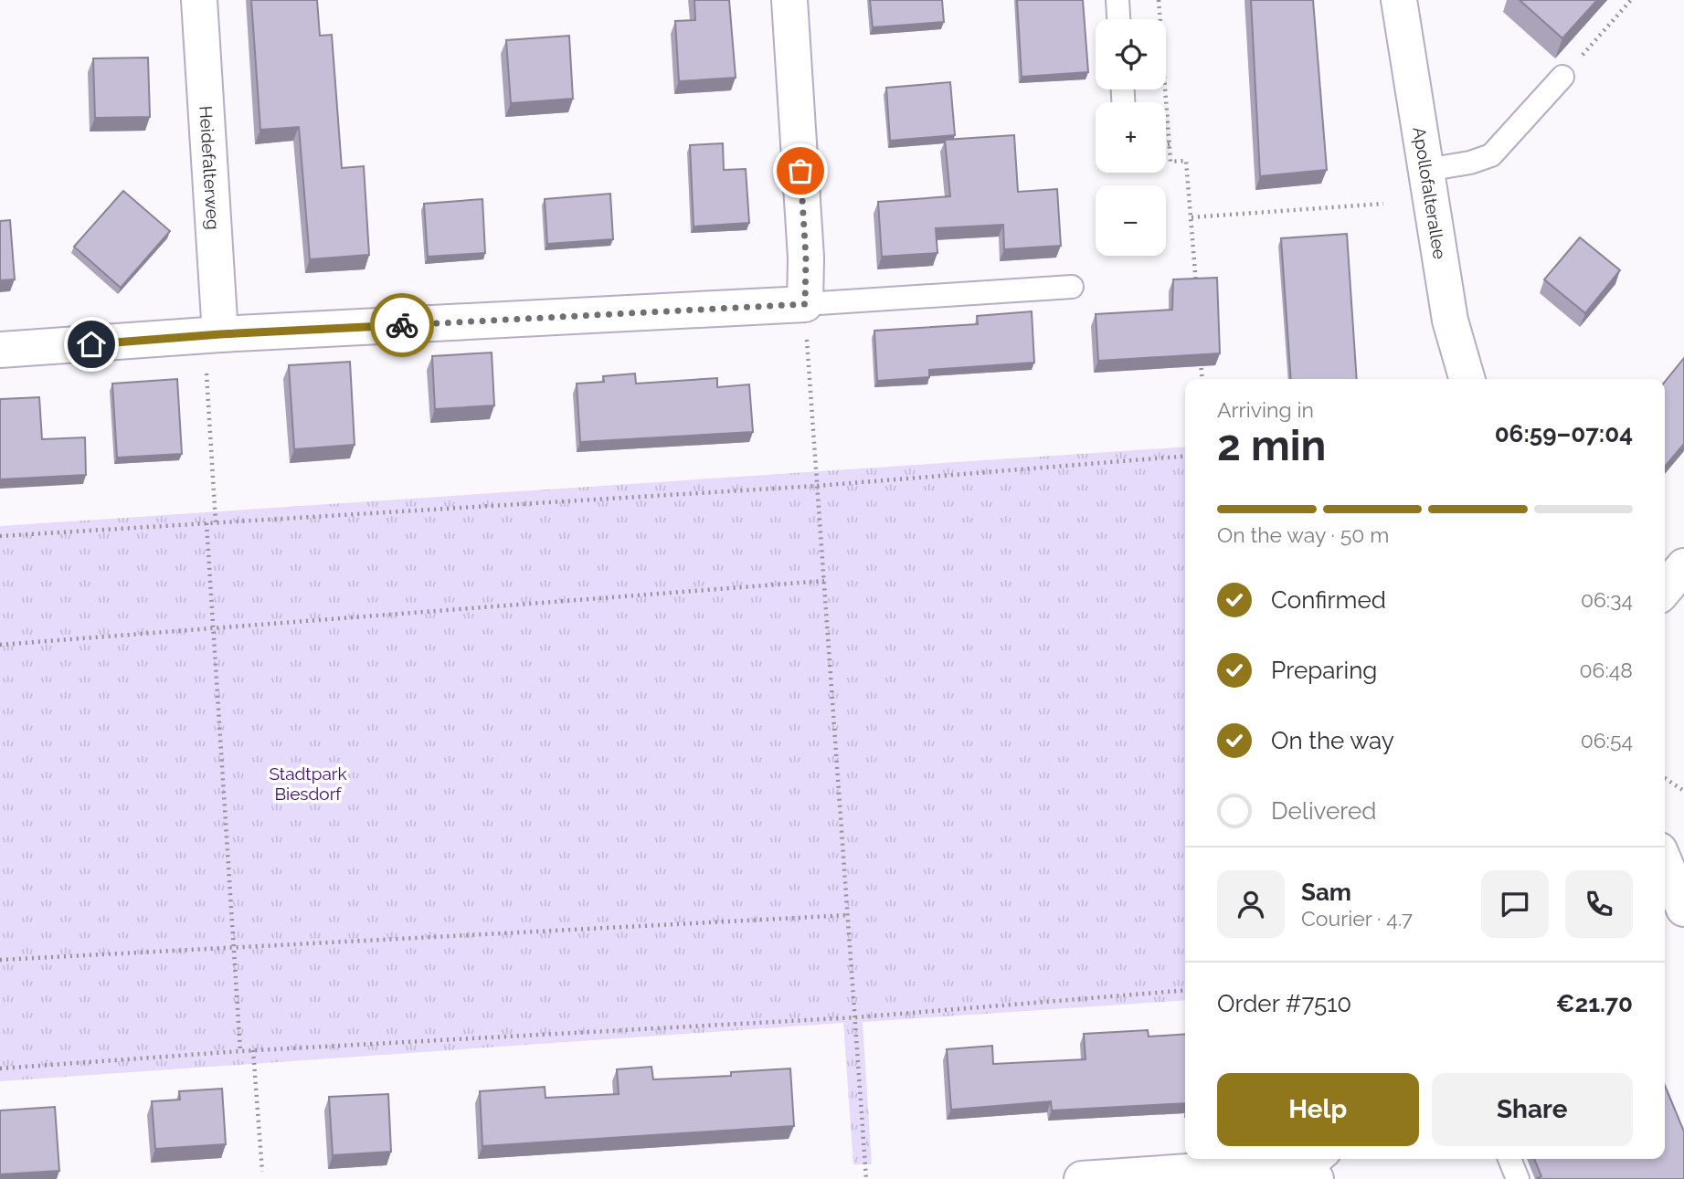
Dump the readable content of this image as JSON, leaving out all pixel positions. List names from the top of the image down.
{
  "streets": {
    "street": ["Heidefalterweg", "Apollofalterallee"]
  },
  "parks": ["Stadtpark Biesdorf"],
  "page": {
    "map_buttons": ["+", "−"],
    "heading": ["2 min", "Arriving in", "06:59–07:04"],
    "panel": [
      "Sam",
      "Courier · 4.7",
      "Order #7510",
      "€21.70"
    ],
    "bar": "On the way · 50 m",
    "list": [
      ["Confirmed", "06:34"],
      ["Preparing", "06:48"],
      ["On the way", "06:54"],
      "Delivered"
    ],
    "buttons": ["Help", "Share"]
  }
}
